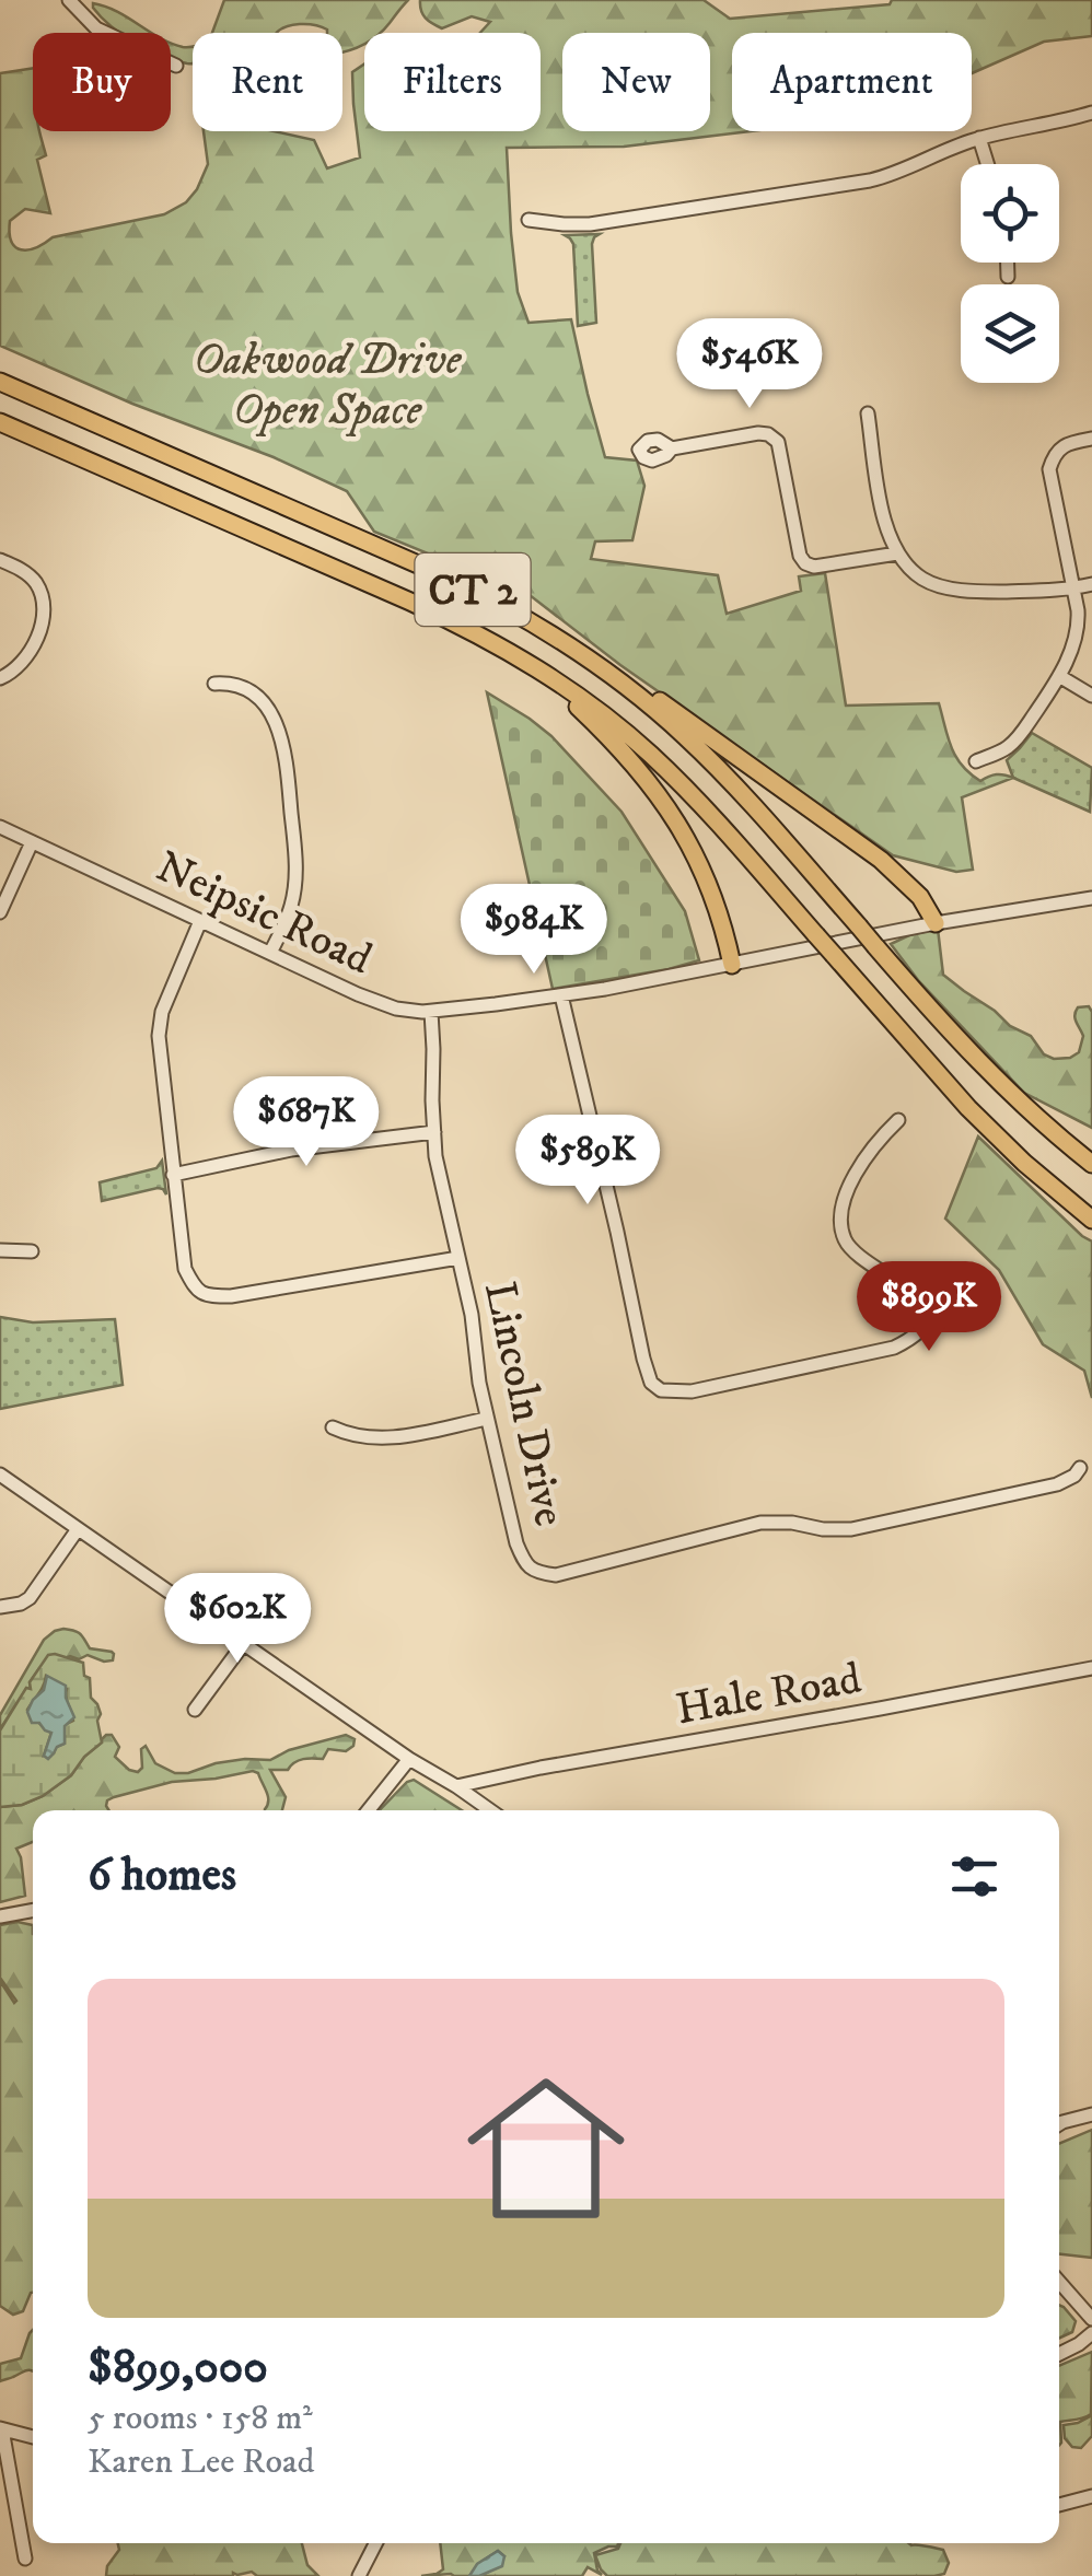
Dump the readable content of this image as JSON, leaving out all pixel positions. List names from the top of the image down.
{
  "streets": {
    "highway": ["CT 2"],
    "street": ["Neipsic Road", "Lincoln Drive", "Hale Road"]
  },
  "crossings": [
    ["Neipsic Road", "Lincoln Drive"]
  ],
  "parks": ["Oakwood Drive Open Space"],
  "page": {
    "chip": [
      "Buy",
      "Rent",
      "Filters",
      "New",
      "Apartment"
    ],
    "price": [
      "$546K",
      "$984K",
      "$687K",
      "$589K",
      "$899K",
      "$602K"
    ],
    "heading": "6 homes",
    "list": [
      {
        "name": "$899,000",
        "note": "5 rooms · 158 m² · Karen Lee Road"
      }
    ]
  }
}
